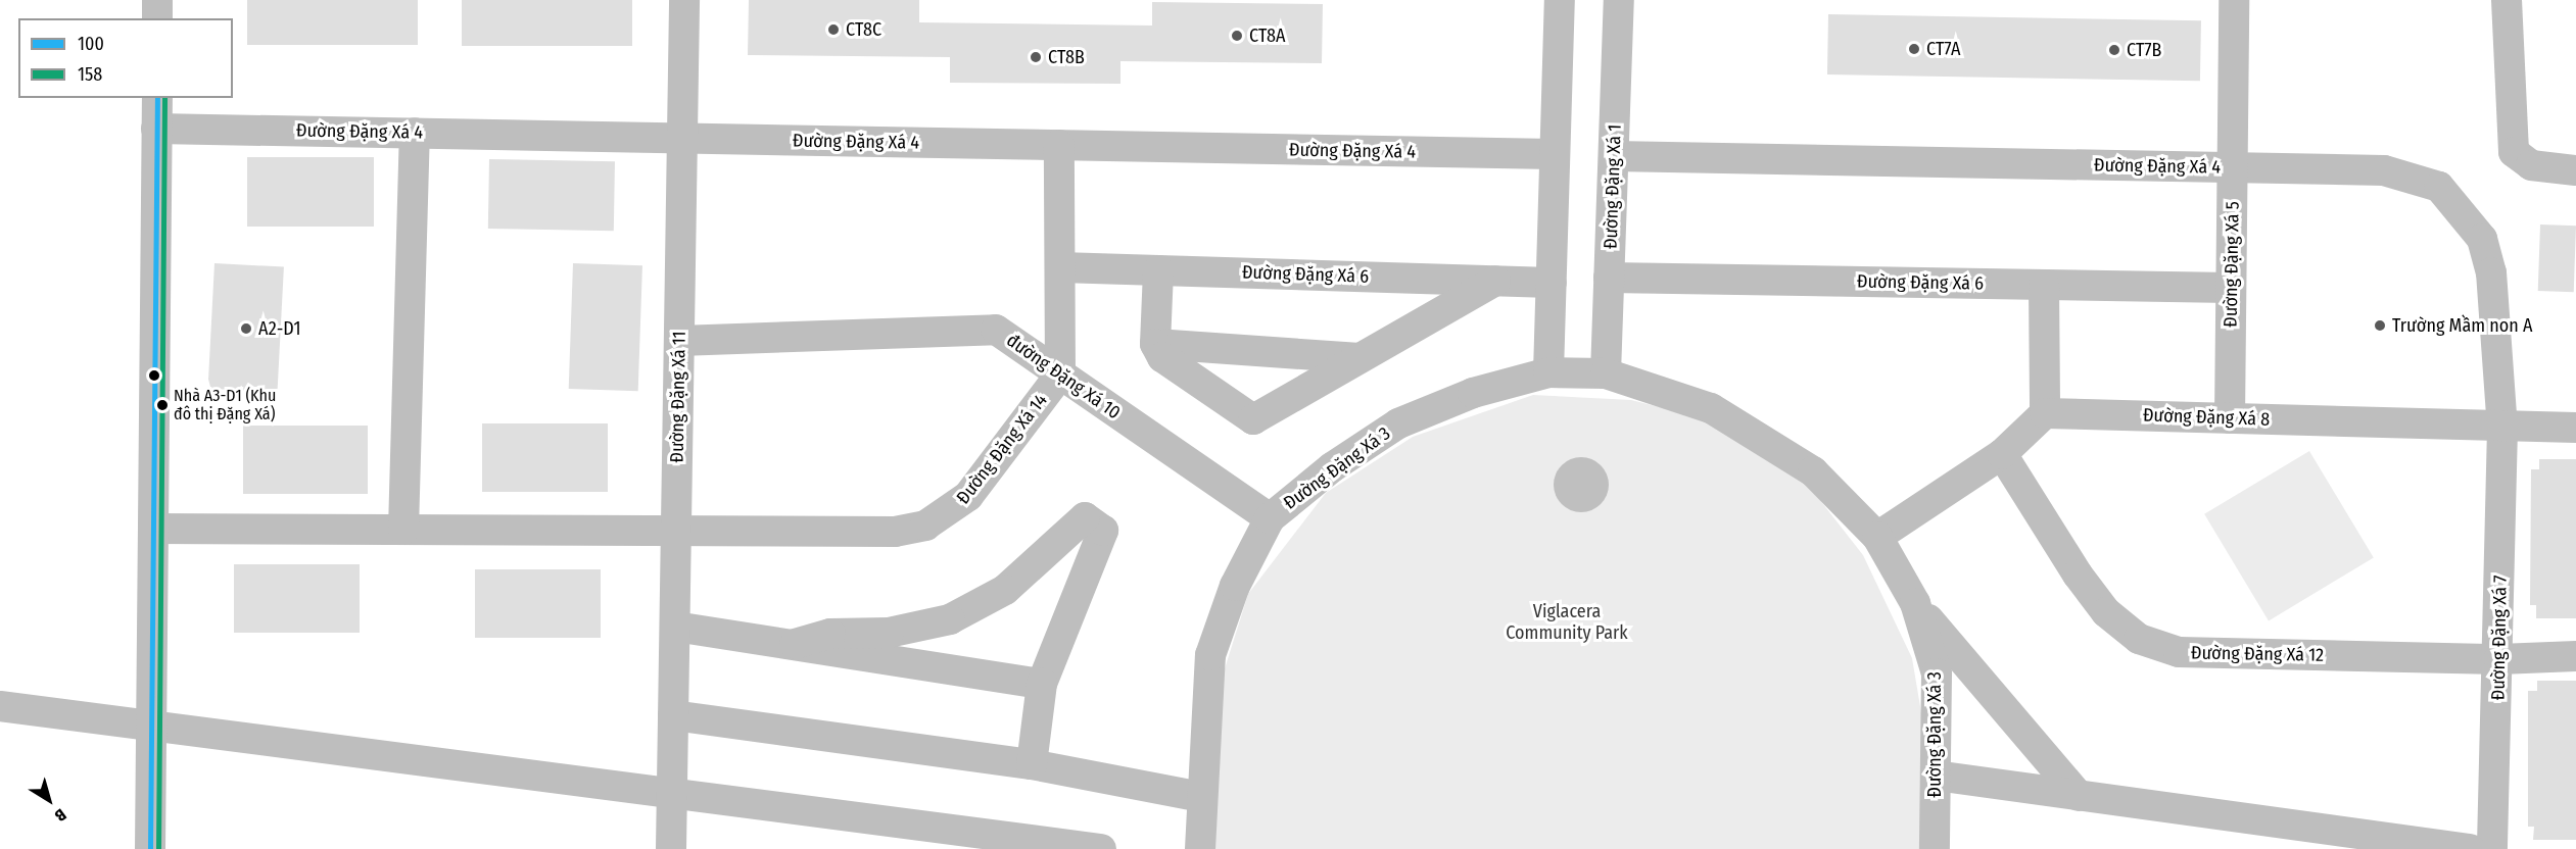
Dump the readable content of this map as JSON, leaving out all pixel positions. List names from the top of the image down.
{
  "streets": {
    "street": [
      "Đường Đặng Xá 4",
      "Đường Đặng Xá 1",
      "Đường Đặng Xá 5",
      "Đường Đặng Xá 6",
      "đường Đặng Xá 10",
      "Đường Đặng Xá 11",
      "Đường Đặng Xá 8",
      "Đường Đặng Xá 14",
      "Đường Đặng Xá 3",
      "Đường Đặng Xá 7",
      "Đường Đặng Xá 12"
    ]
  },
  "crossings": [
    ["Đường Đặng Xá 4", "Đường Đặng Xá 1"],
    ["Đường Đặng Xá 4", "Đường Đặng Xá 5"],
    ["Đường Đặng Xá 4", "Đường Đặng Xá 11"],
    ["Đường Đặng Xá 4", "Đường Đặng Xá 8"],
    ["Đường Đặng Xá 4", "Đường Đặng Xá 7"],
    ["Đường Đặng Xá 1", "Đường Đặng Xá 6"],
    ["Đường Đặng Xá 1", "Đường Đặng Xá 3"],
    ["Đường Đặng Xá 5", "Đường Đặng Xá 6"],
    ["Đường Đặng Xá 5", "Đường Đặng Xá 8"],
    ["đường Đặng Xá 10", "Đường Đặng Xá 11"],
    ["đường Đặng Xá 10", "Đường Đặng Xá 14"],
    ["đường Đặng Xá 10", "Đường Đặng Xá 3"],
    ["Đường Đặng Xá 11", "Đường Đặng Xá 14"],
    ["Đường Đặng Xá 8", "Đường Đặng Xá 7"],
    ["Đường Đặng Xá 7", "Đường Đặng Xá 12"]
  ],
  "parks": ["Viglacera Community Park"],
  "places": [
    "CT8C",
    "CT8A",
    "CT7A",
    "CT7B",
    "CT8B",
    "Trường Mầm non A",
    "A2-D1",
    "Nhà A3-D1 (Khu đô thị Đặng Xá)"
  ],
  "lines": ["transit line 100", "transit line 158"],
  "legend": ["100", "158"],
  "north": "bottom right"
}
